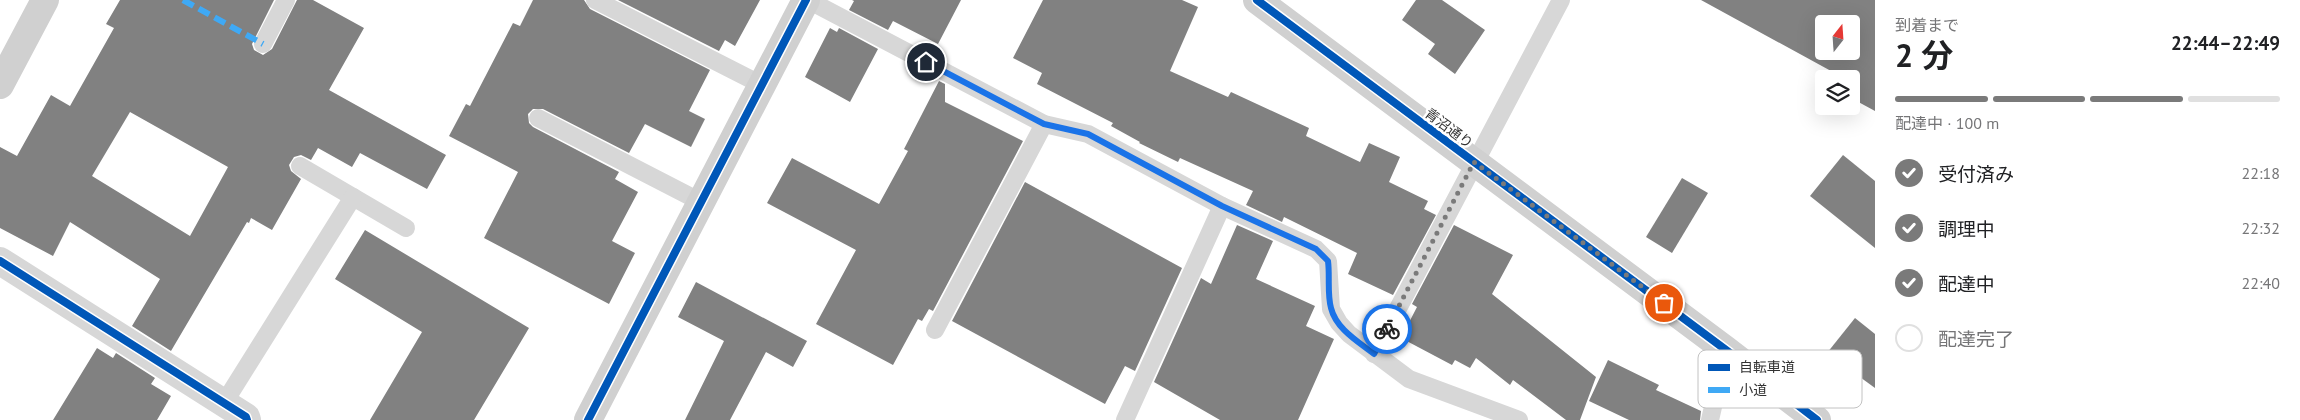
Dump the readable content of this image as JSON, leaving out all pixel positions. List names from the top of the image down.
{
  "streets": {
    "street": ["青沼通り"]
  },
  "legend": ["自転車道", "小道"],
  "north": "top",
  "page": {
    "heading": ["2 分", "到着まで", "22:44–22:49"],
    "bar": "配達中 · 100 m",
    "list": [
      ["受付済み", "22:18"],
      ["調理中", "22:32"],
      ["配達中", "22:40"],
      "配達完了"
    ]
  }
}
